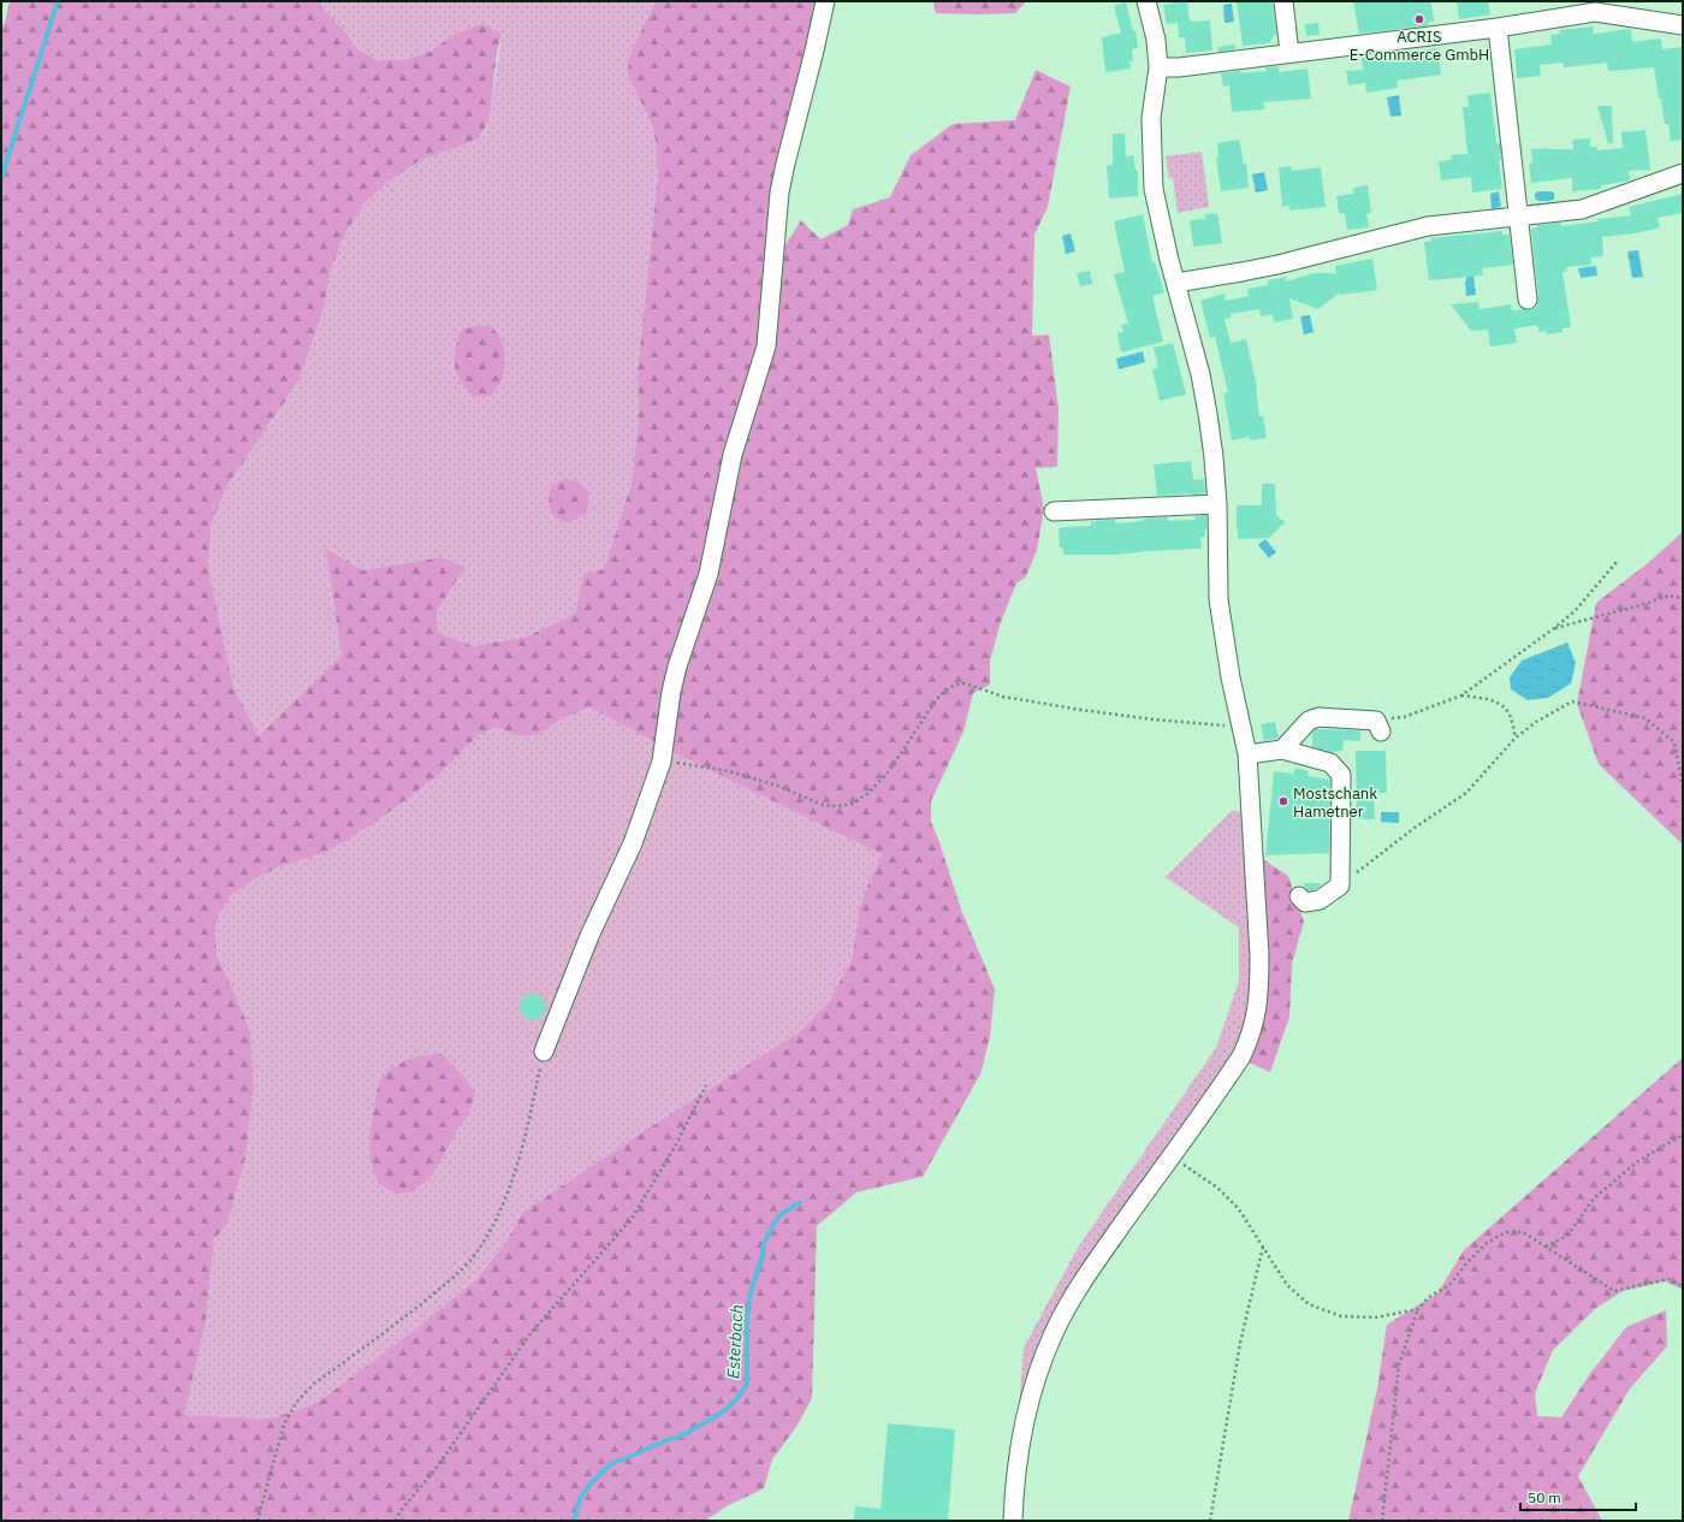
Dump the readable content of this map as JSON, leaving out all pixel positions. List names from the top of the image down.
{
  "water": ["Esterbach"],
  "places": ["ACRIS E-Commerce GmbH", "Mostschank Hametner"],
  "scale_bar": "50 m"
}
